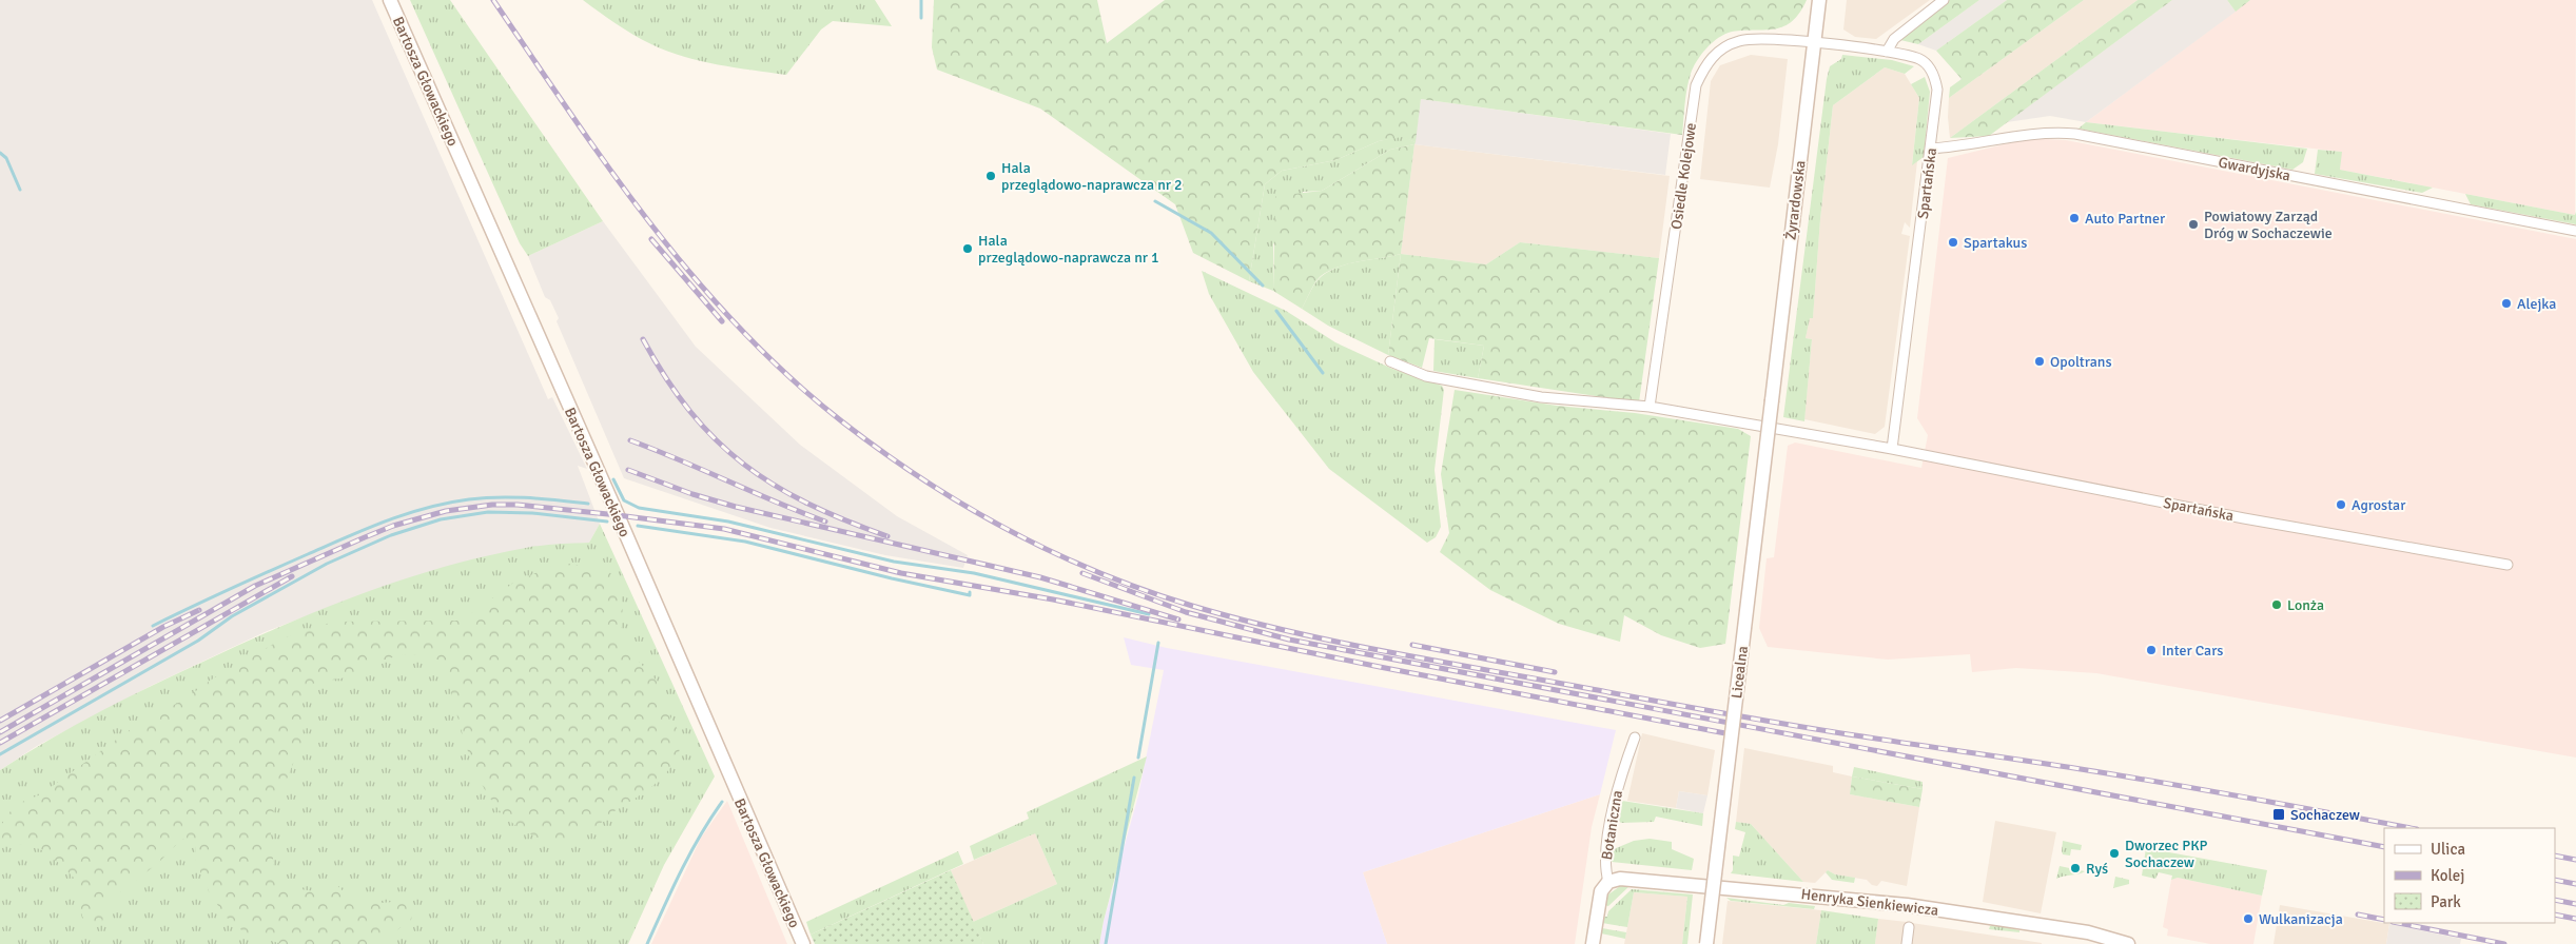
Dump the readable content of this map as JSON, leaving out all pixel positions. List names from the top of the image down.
{
  "streets": {
    "street": [
      "Bartosza Głowackiego",
      "Gwardyjska",
      "Osiedle Kolejowe",
      "Spartańska",
      "Żyrardowska",
      "Licealna",
      "Botaniczna",
      "Henryka Sienkiewicza"
    ]
  },
  "crossings": [
    ["Gwardyjska", "Spartańska"],
    ["Osiedle Kolejowe", "Spartańska"],
    ["Osiedle Kolejowe", "Żyrardowska"],
    ["Spartańska", "Żyrardowska"],
    ["Żyrardowska", "Licealna"],
    ["Botaniczna", "Henryka Sienkiewicza"]
  ],
  "places": {
    "other": [
      "Hala przeglądowo-naprawcza nr 2",
      "Auto Partner",
      "Powiatowy Zarząd Dróg w Sochaczewie",
      "Spartakus",
      "Hala przeglądowo-naprawcza nr 1",
      "Alejka",
      "Opoltrans",
      "Agrostar",
      "Lonża",
      "Inter Cars",
      "Dworzec PKP Sochaczew",
      "Ryś",
      "Wulkanizacja"
    ],
    "transit": ["Sochaczew"]
  },
  "legend": ["Ulica", "Kolej", "Park"]
}
